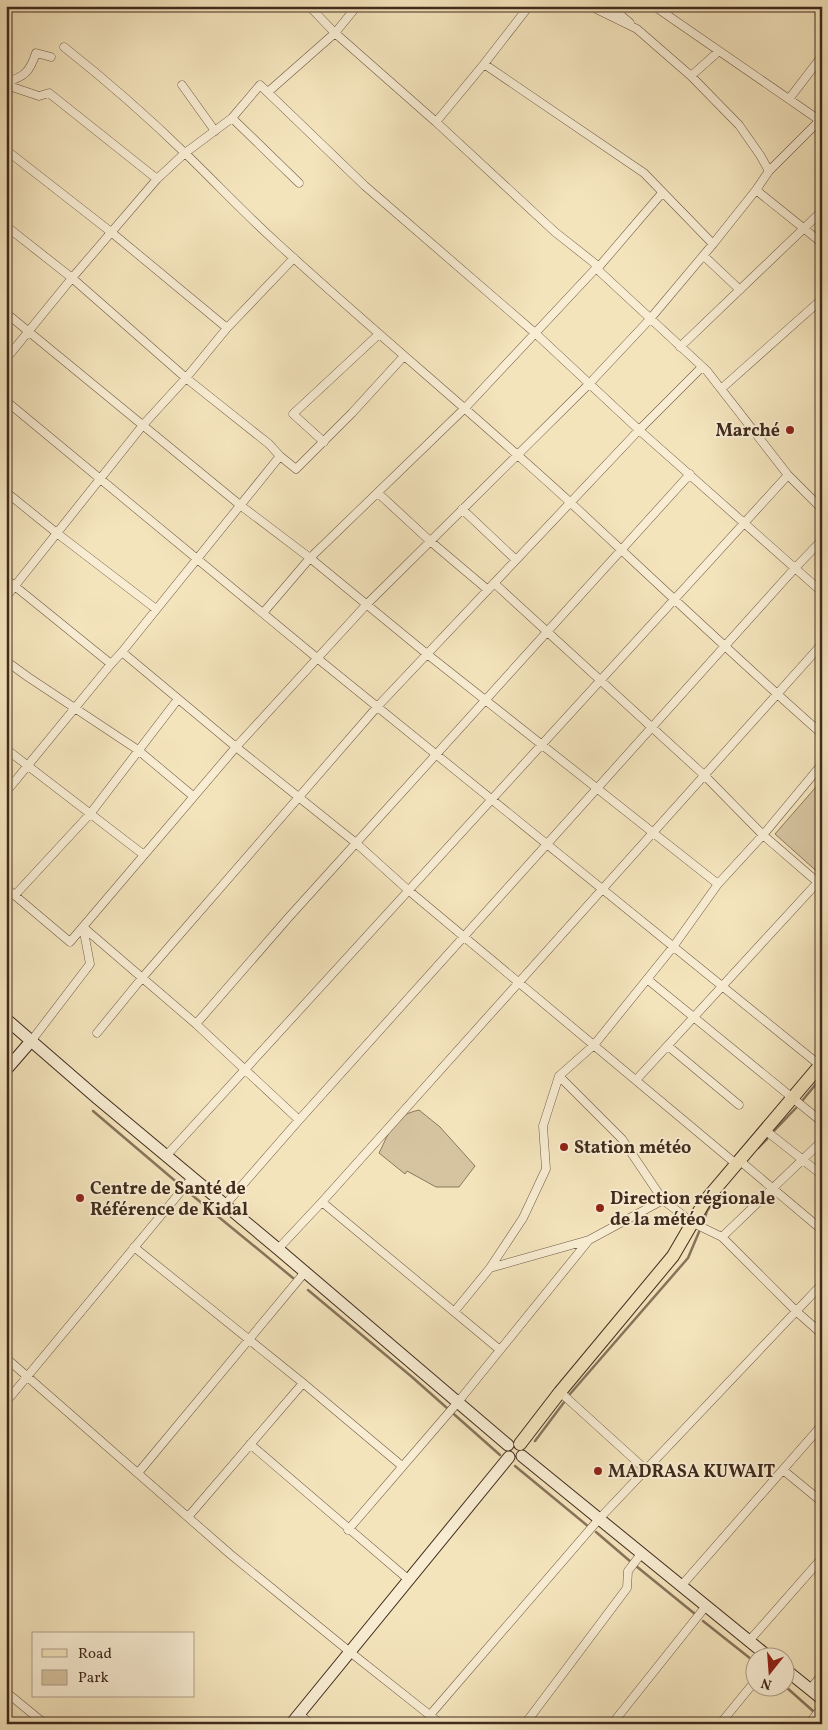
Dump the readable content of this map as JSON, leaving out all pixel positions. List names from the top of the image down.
{
  "places": [
    "Marché",
    "Station météo",
    "Centre de Santé de Référence de Kidal",
    "Direction régionale de la météo",
    "MADRASA KUWAIT"
  ],
  "legend": ["Road", "Park"],
  "north": "bottom"
}
